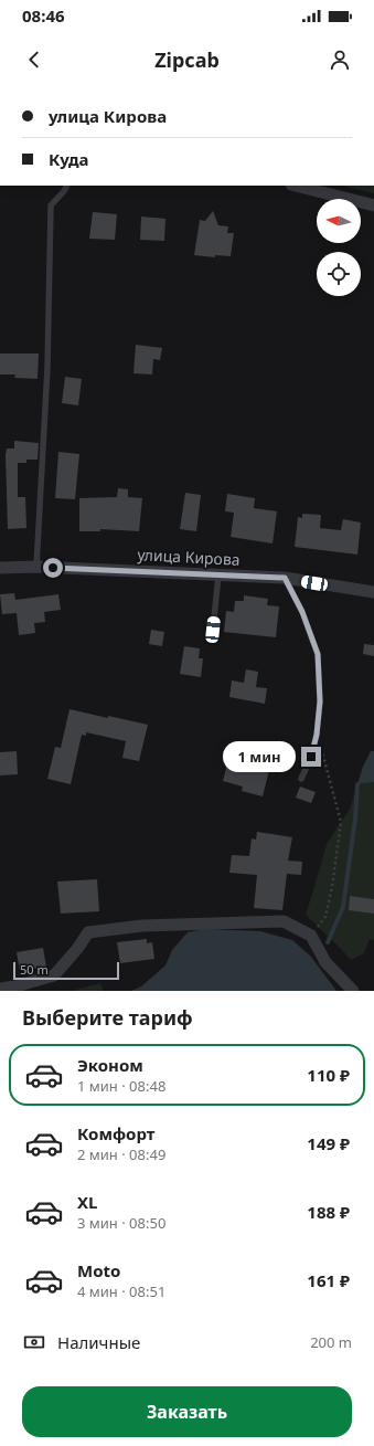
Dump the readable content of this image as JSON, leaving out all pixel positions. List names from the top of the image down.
{
  "streets": {
    "street": ["улица Кирова"]
  },
  "scale_bar": "50 m",
  "north": "left",
  "page": {
    "status": "08:46",
    "header": "Zipcab",
    "banner": ["улица Кирова", "Куда"],
    "bubble": "1 мин",
    "scale": "50 m",
    "heading": "Выберите тариф",
    "list": [
      {
        "name": "Эконом",
        "note": "1 мин · 08:48",
        "value": "110 ₽"
      },
      {
        "name": "Комфорт",
        "note": "2 мин · 08:49",
        "value": "149 ₽"
      },
      {
        "name": "XL",
        "note": "3 мин · 08:50",
        "value": "188 ₽"
      },
      {
        "name": "Moto",
        "note": "4 мин · 08:51",
        "value": "161 ₽"
      }
    ],
    "pay": ["Наличные", "200 m"],
    "buttons": "Заказать"
  }
}
